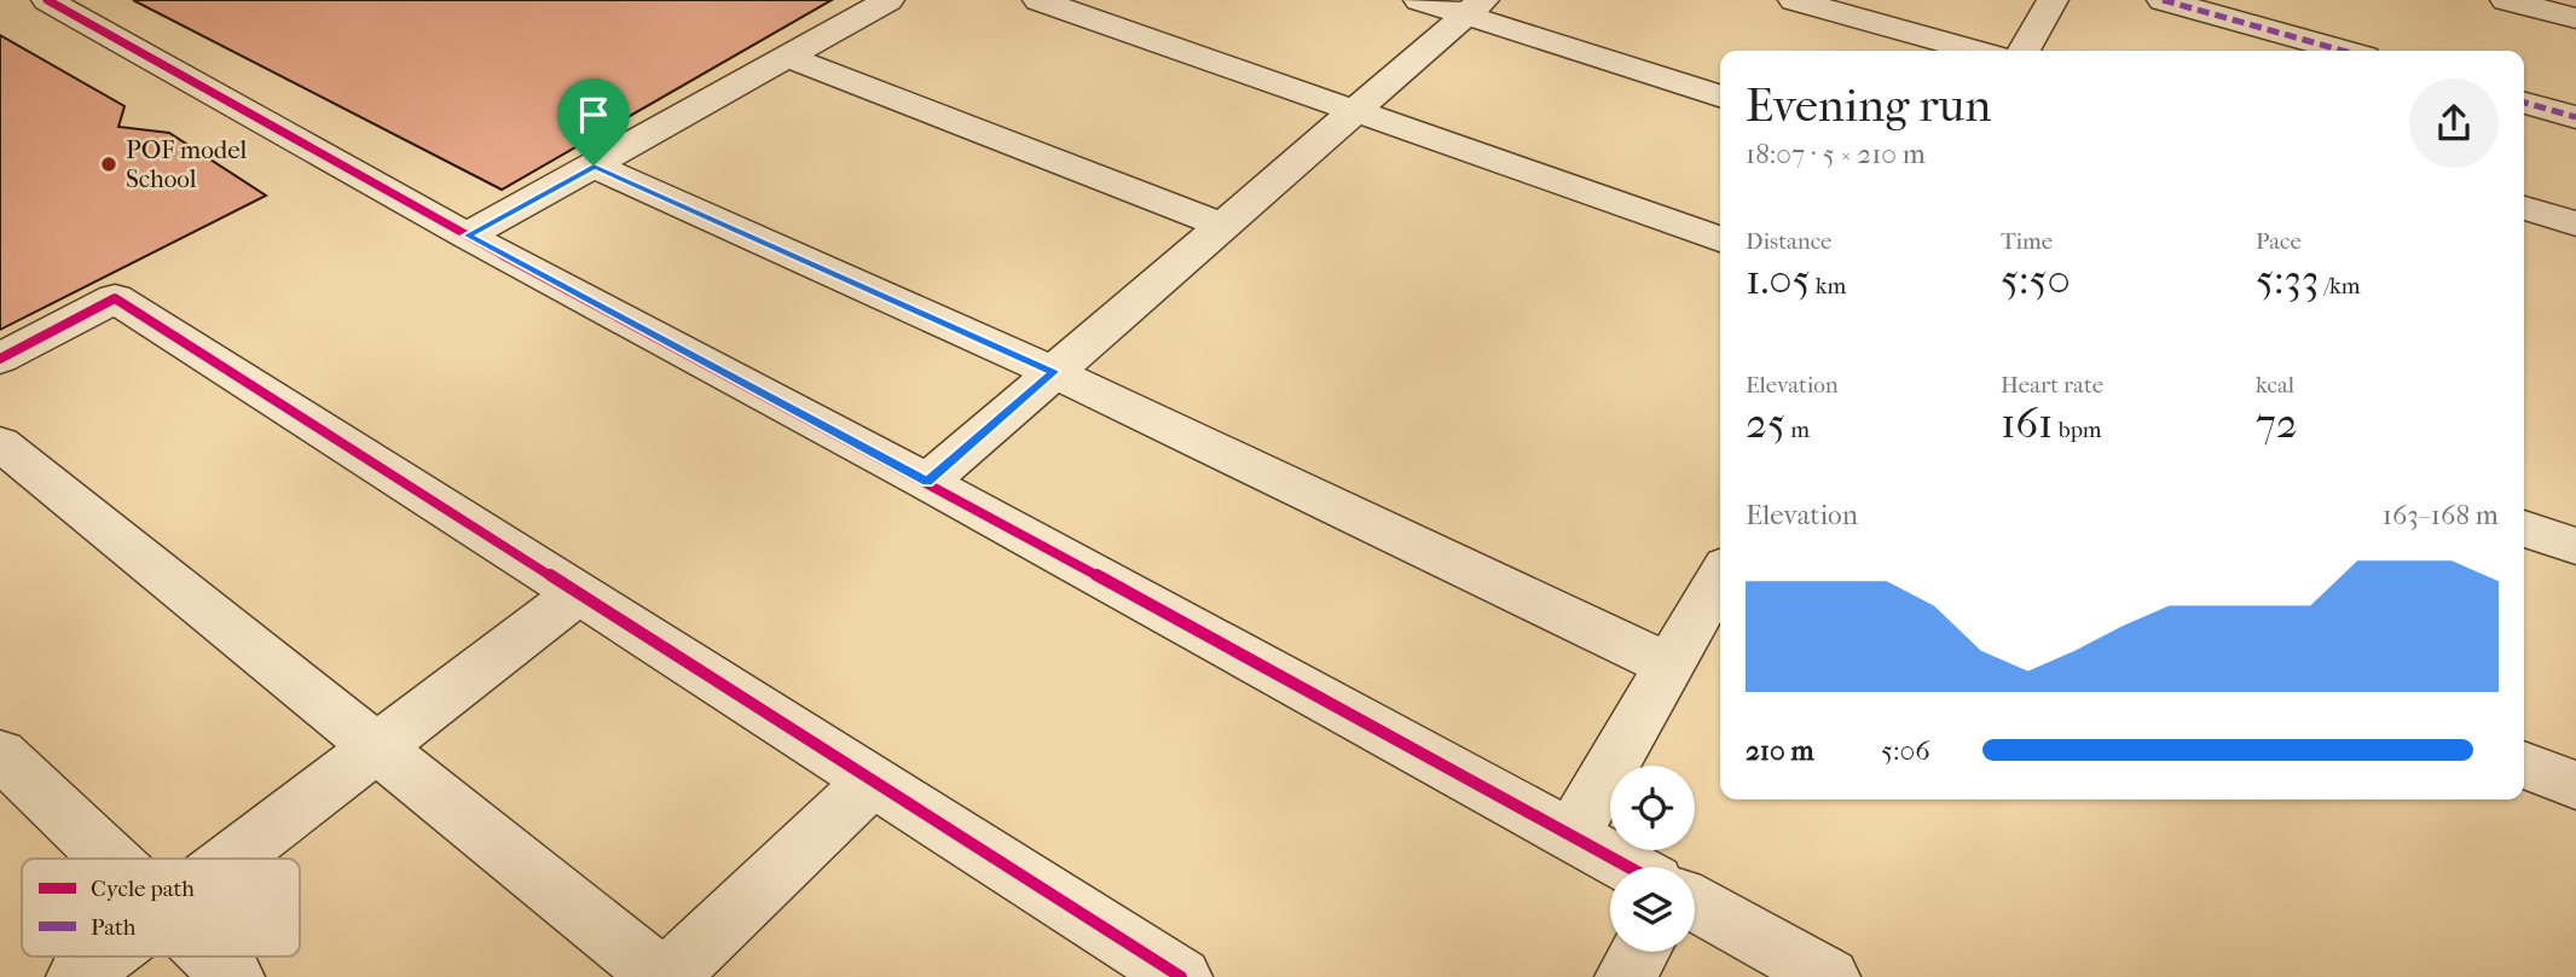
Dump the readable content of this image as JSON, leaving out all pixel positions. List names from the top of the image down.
{
  "places": ["POF model School"],
  "legend": ["Cycle path", "Path"],
  "page": {
    "heading": ["Evening run", "18:07 · 5 × 210 m"],
    "stats": [
      ["Distance", "1.05 km"],
      ["Time", "5:50"],
      ["Pace", "5:33 /km"],
      ["Elevation", "25 m"],
      ["Heart rate", "161 bpm"],
      ["kcal", "72"]
    ],
    "chart": ["Elevation", "163–168 m"],
    "list": [
      {
        "name": "210 m",
        "note": "5:06"
      }
    ]
  }
}
